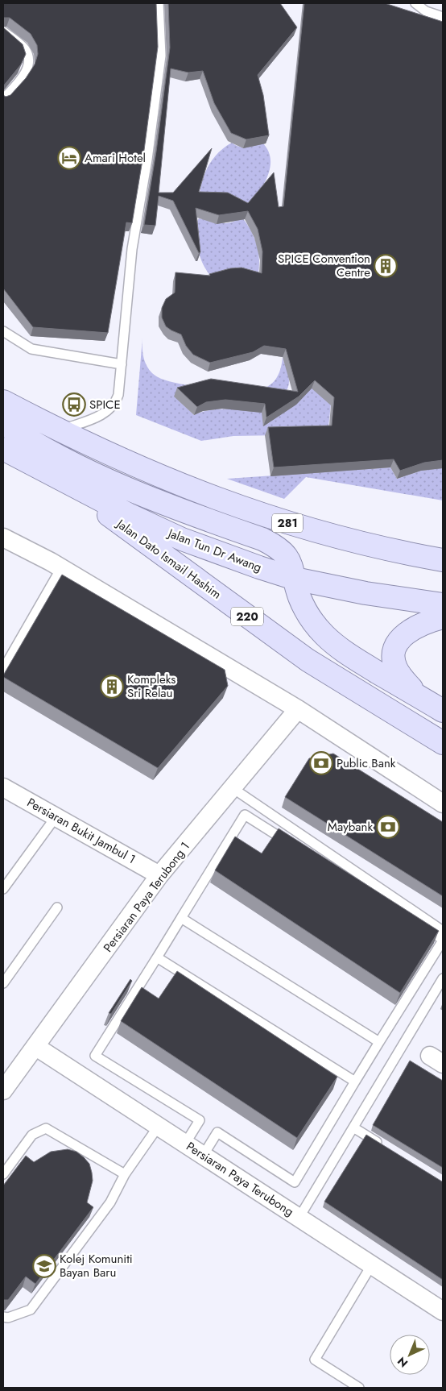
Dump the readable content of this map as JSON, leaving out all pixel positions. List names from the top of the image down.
{
  "streets": {
    "main road": [
      "281",
      "Jalan Tun Dr Awang",
      "Jalan Dato Ismail Hashim",
      "220"
    ],
    "street": ["Persiaran Bukit Jambul 1", "Persiaran Paya Terubong 1", "Persiaran Paya Terubong"]
  },
  "crossings": [
    ["Jalan Tun Dr Awang", "Jalan Dato Ismail Hashim"],
    ["Persiaran Bukit Jambul 1", "Persiaran Paya Terubong 1"],
    ["Persiaran Paya Terubong 1", "Persiaran Paya Terubong"]
  ],
  "places": {
    "hotel": ["Amari Hotel"],
    "building": ["SPICE Convention Centre", "Kompleks Sri Relau"],
    "bus stop": ["SPICE"],
    "bank": ["Public Bank", "Maybank"],
    "school or university": ["Kolej Komuniti Bayan Baru"]
  },
  "north": "bottom left"
}
